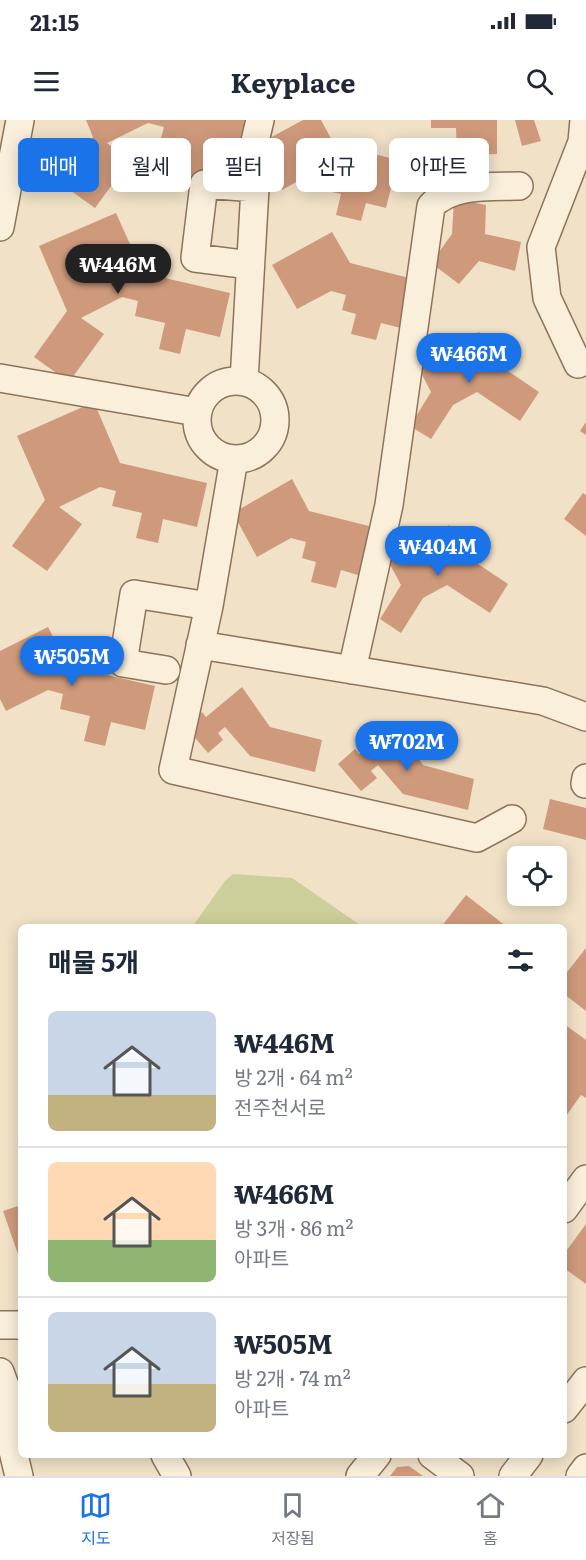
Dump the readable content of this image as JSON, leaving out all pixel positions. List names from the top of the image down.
{
  "page": {
    "status": "21:15",
    "header": "Keyplace",
    "chip": [
      "매매",
      "월세",
      "필터",
      "신규",
      "아파트"
    ],
    "price": [
      "₩446M",
      "₩466M",
      "₩404M",
      "₩505M",
      "₩702M"
    ],
    "heading": "매물 5개",
    "list": [
      {
        "name": "₩446M",
        "note": "방 2개 · 64 m² · 전주천서로"
      },
      {
        "name": "₩466M",
        "note": "방 3개 · 86 m² · 아파트"
      },
      {
        "name": "₩505M",
        "note": "방 2개 · 74 m² · 아파트"
      }
    ],
    "tabs": ["지도", "저장됨", "홈"]
  }
}
